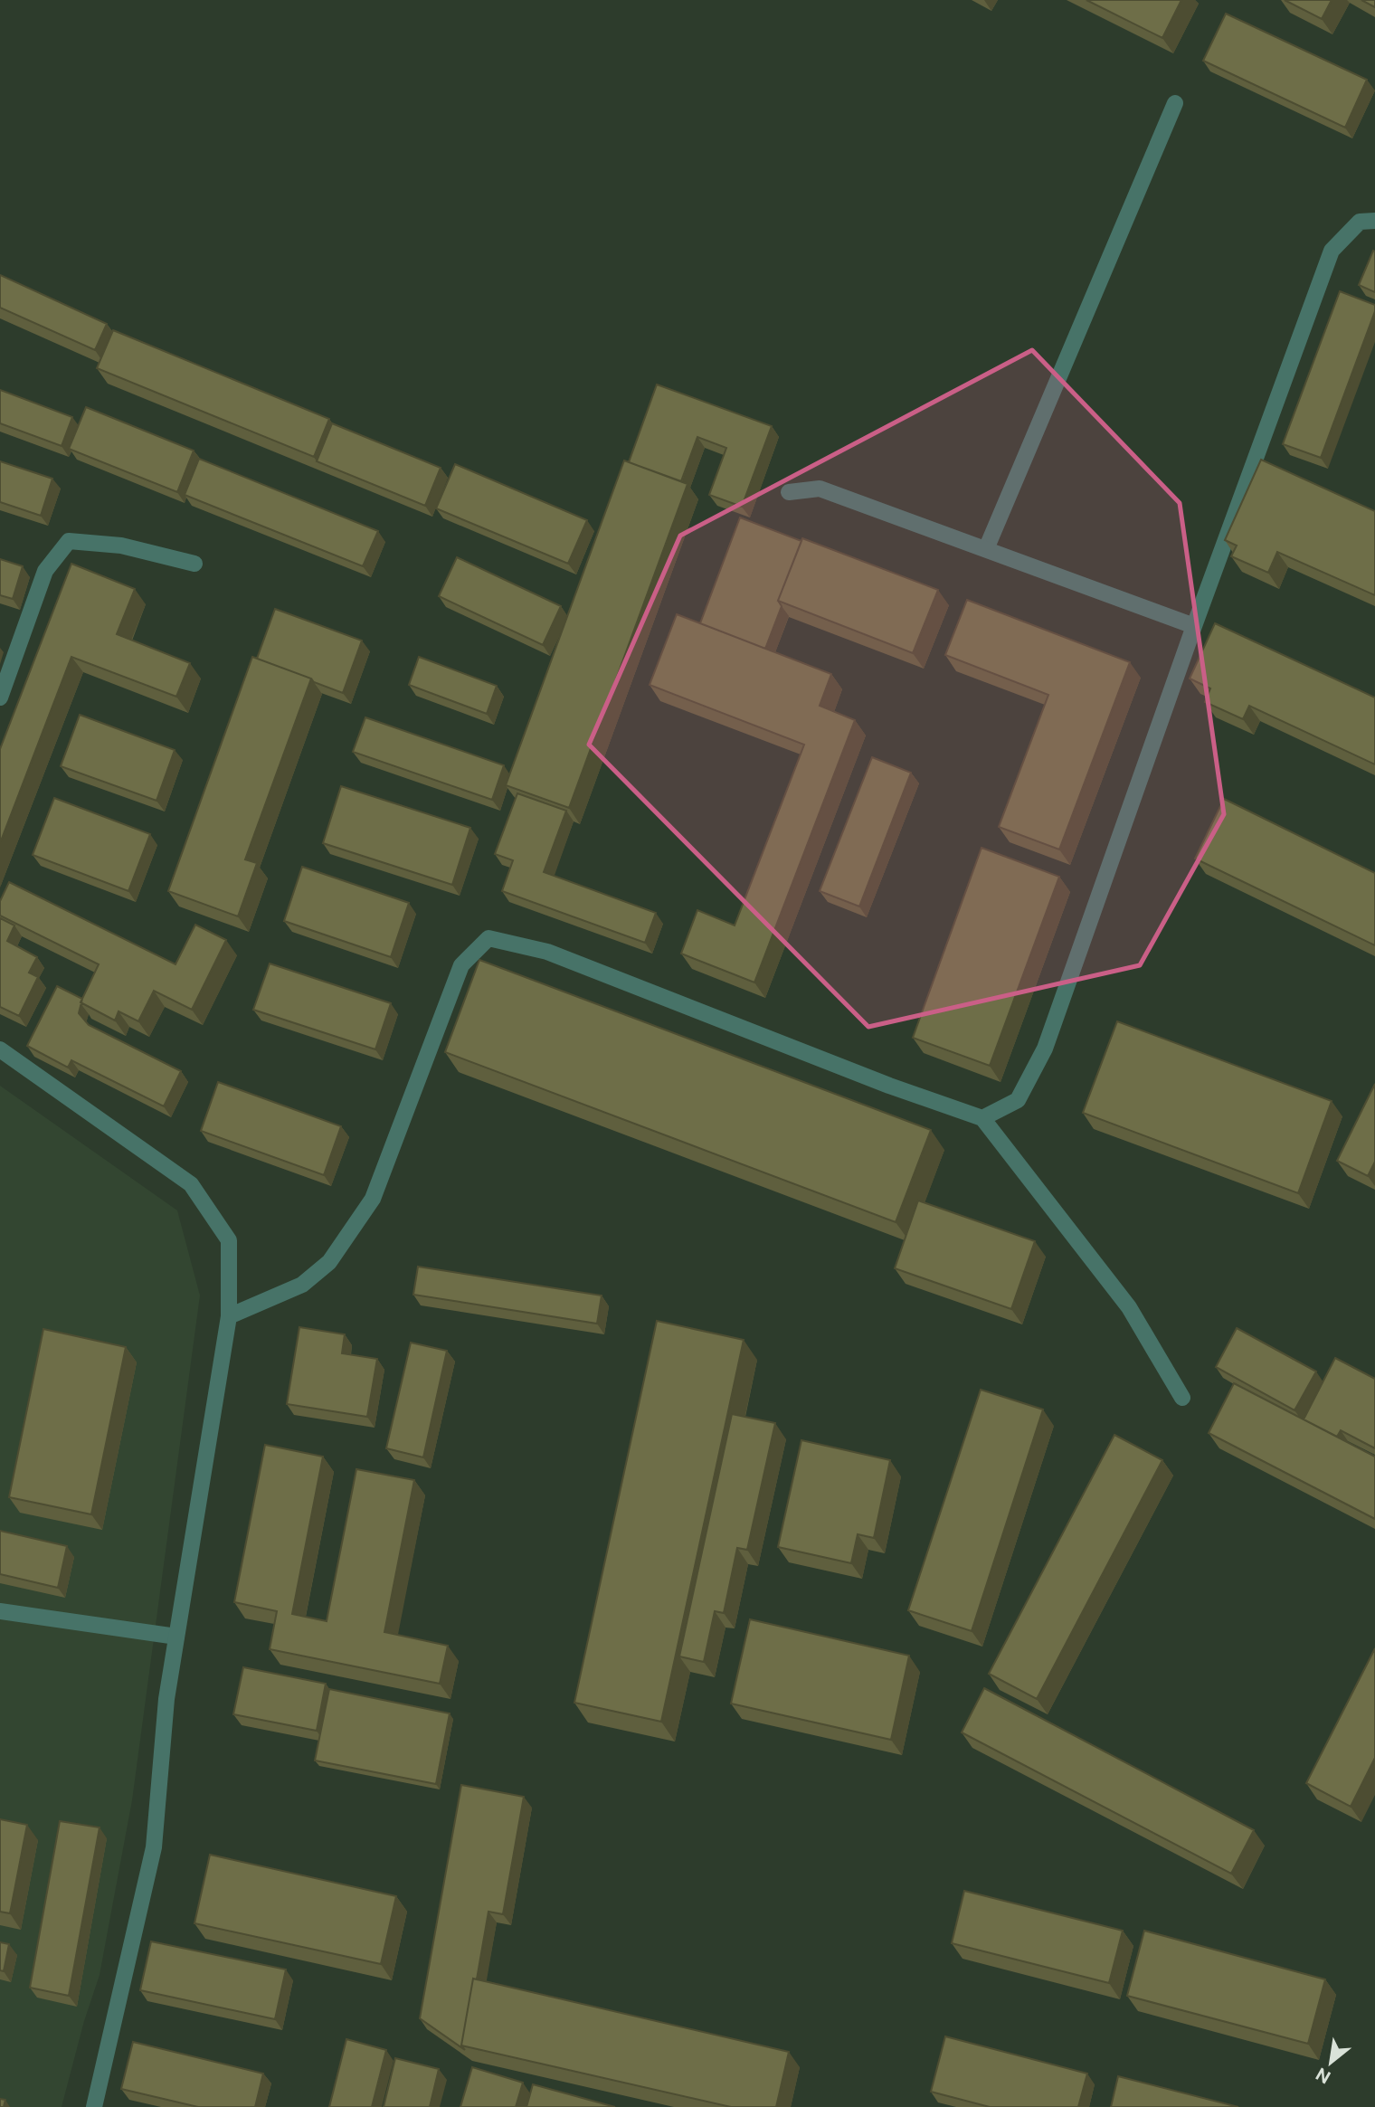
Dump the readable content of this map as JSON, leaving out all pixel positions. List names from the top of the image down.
{
  "north": "bottom left"
}
